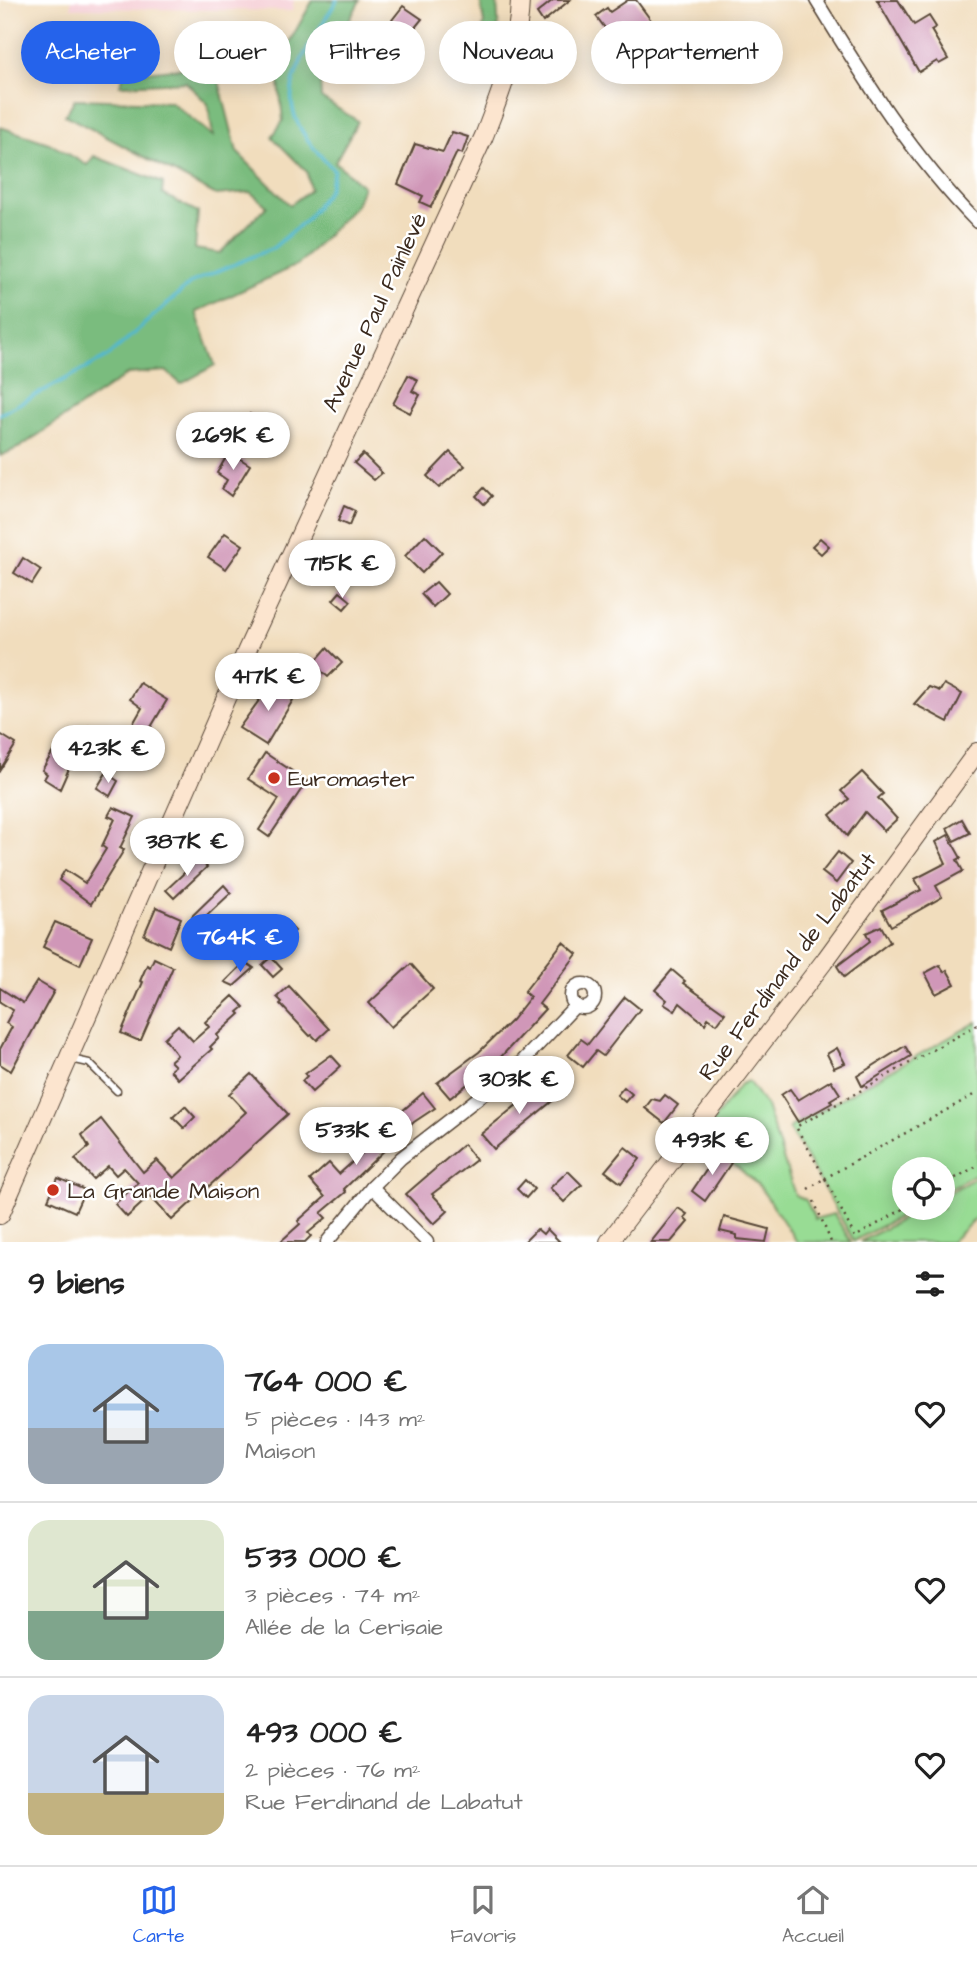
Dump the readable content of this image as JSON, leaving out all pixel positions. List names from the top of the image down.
{
  "streets": {
    "main road": ["Avenue Paul Painlevé", "Rue Ferdinand de Labatut"]
  },
  "places": ["Euromaster", "La Grande Maison"],
  "page": {
    "chip": [
      "Acheter",
      "Louer",
      "Filtres",
      "Nouveau",
      "Appartement"
    ],
    "price": [
      "269K €",
      "715K €",
      "417K €",
      "423K €",
      "387K €",
      "764K €",
      "303K €",
      "533K €",
      "493K €"
    ],
    "heading": "9 biens",
    "list": [
      {
        "name": "764 000 €",
        "note": "5 pièces · 143 m² · Maison"
      },
      {
        "name": "533 000 €",
        "note": "3 pièces · 74 m² · Allée de la Cerisaie"
      },
      {
        "name": "493 000 €",
        "note": "2 pièces · 76 m² · Rue Ferdinand de Labatut"
      }
    ],
    "tabs": ["Carte", "Favoris", "Accueil"]
  }
}
